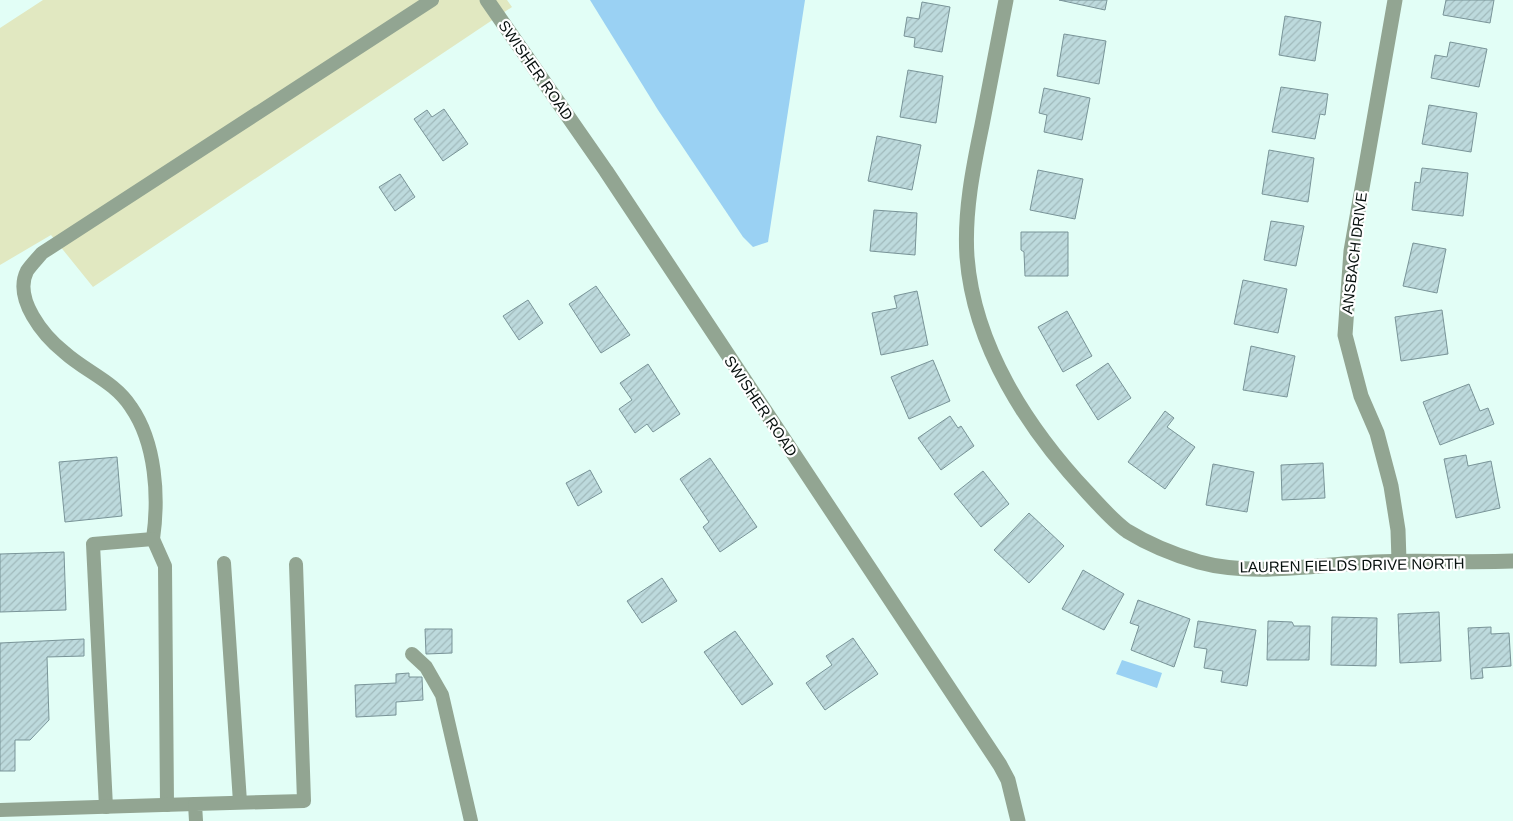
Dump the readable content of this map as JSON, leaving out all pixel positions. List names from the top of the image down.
{
  "streets": {
    "street": ["SWISHER ROAD", "ANSBACH DRIVE", "LAUREN FIELDS DRIVE NORTH"]
  },
  "crossings": [
    ["ANSBACH DRIVE", "LAUREN FIELDS DRIVE NORTH"]
  ]
}
